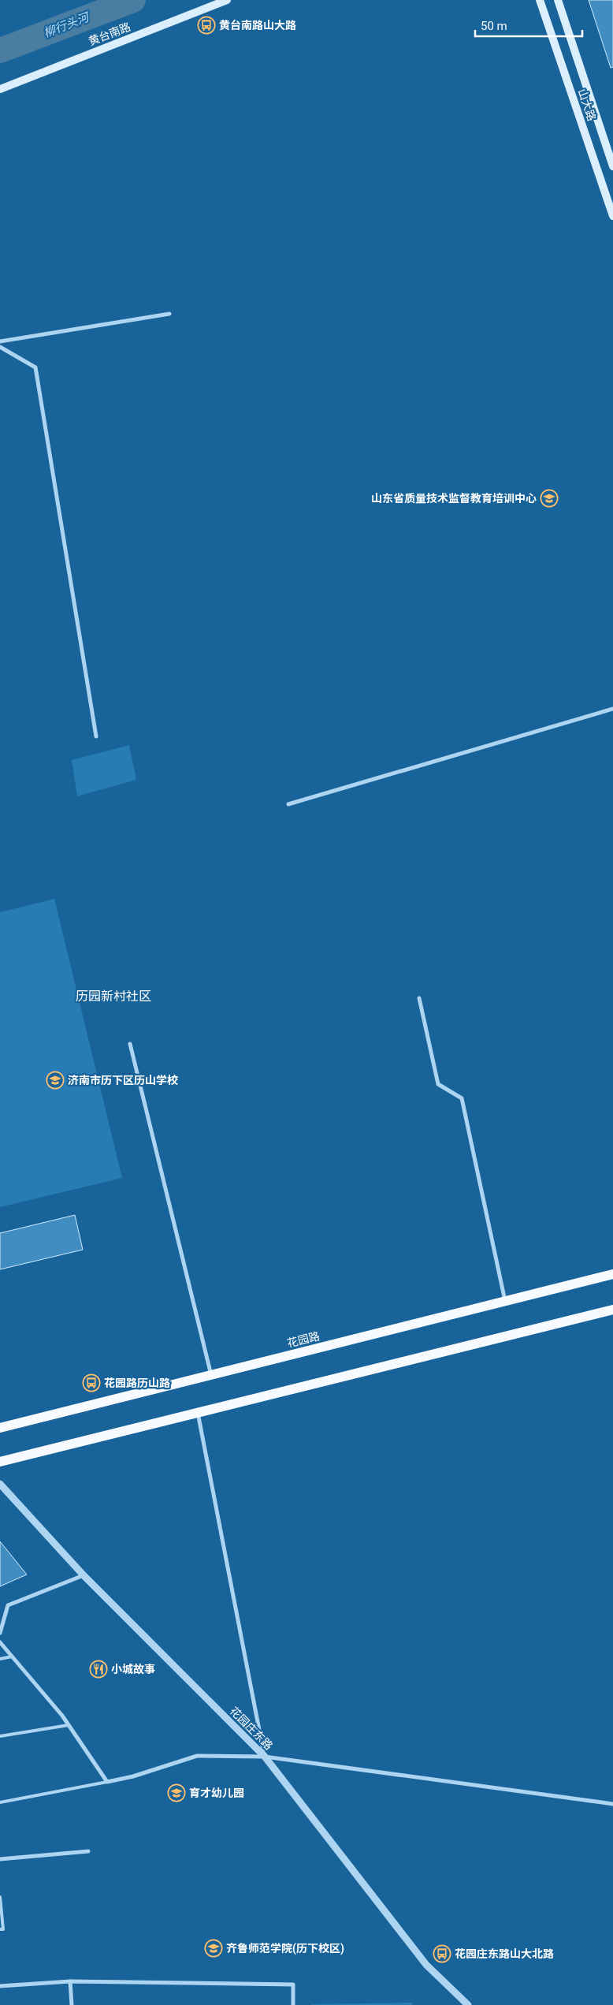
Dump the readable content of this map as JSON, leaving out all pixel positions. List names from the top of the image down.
{
  "streets": {
    "main road": ["黄台南路", "山大路", "花园路"],
    "street": ["花园庄东路"]
  },
  "districts": ["历园新村社区"],
  "water": ["柳行头河"],
  "places": {
    "bus stop": ["黄台南路山大路", "花园路历山路", "花园庄东路山大北路"],
    "school or university": [
      "山东省质量技术监督教育培训中心",
      "济南市历下区历山学校",
      "育才幼儿园",
      "齐鲁师范学院(历下校区)"
    ],
    "restaurant": ["小城故事"]
  },
  "scale_bar": "50 m"
}
